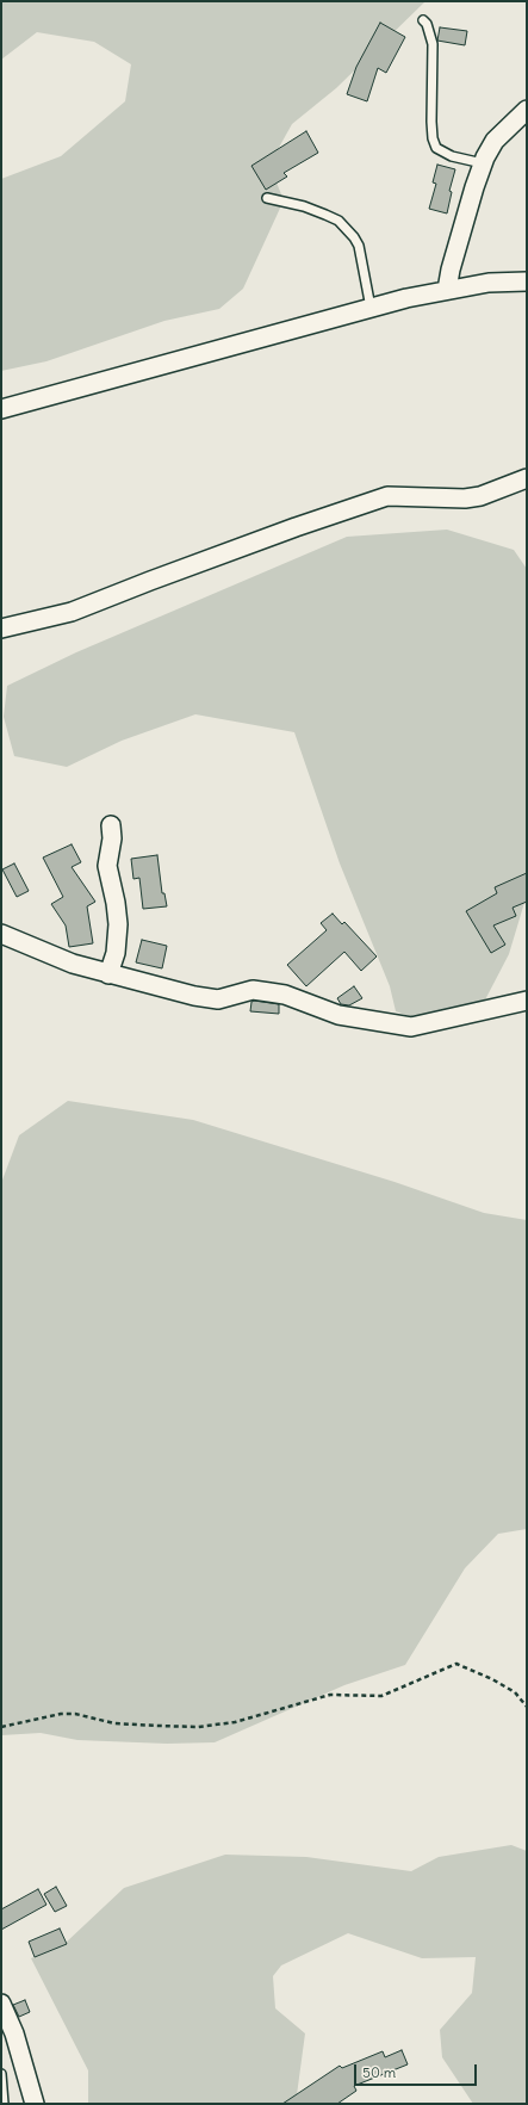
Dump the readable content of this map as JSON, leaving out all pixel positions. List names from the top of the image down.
{
  "scale_bar": "50 m"
}
